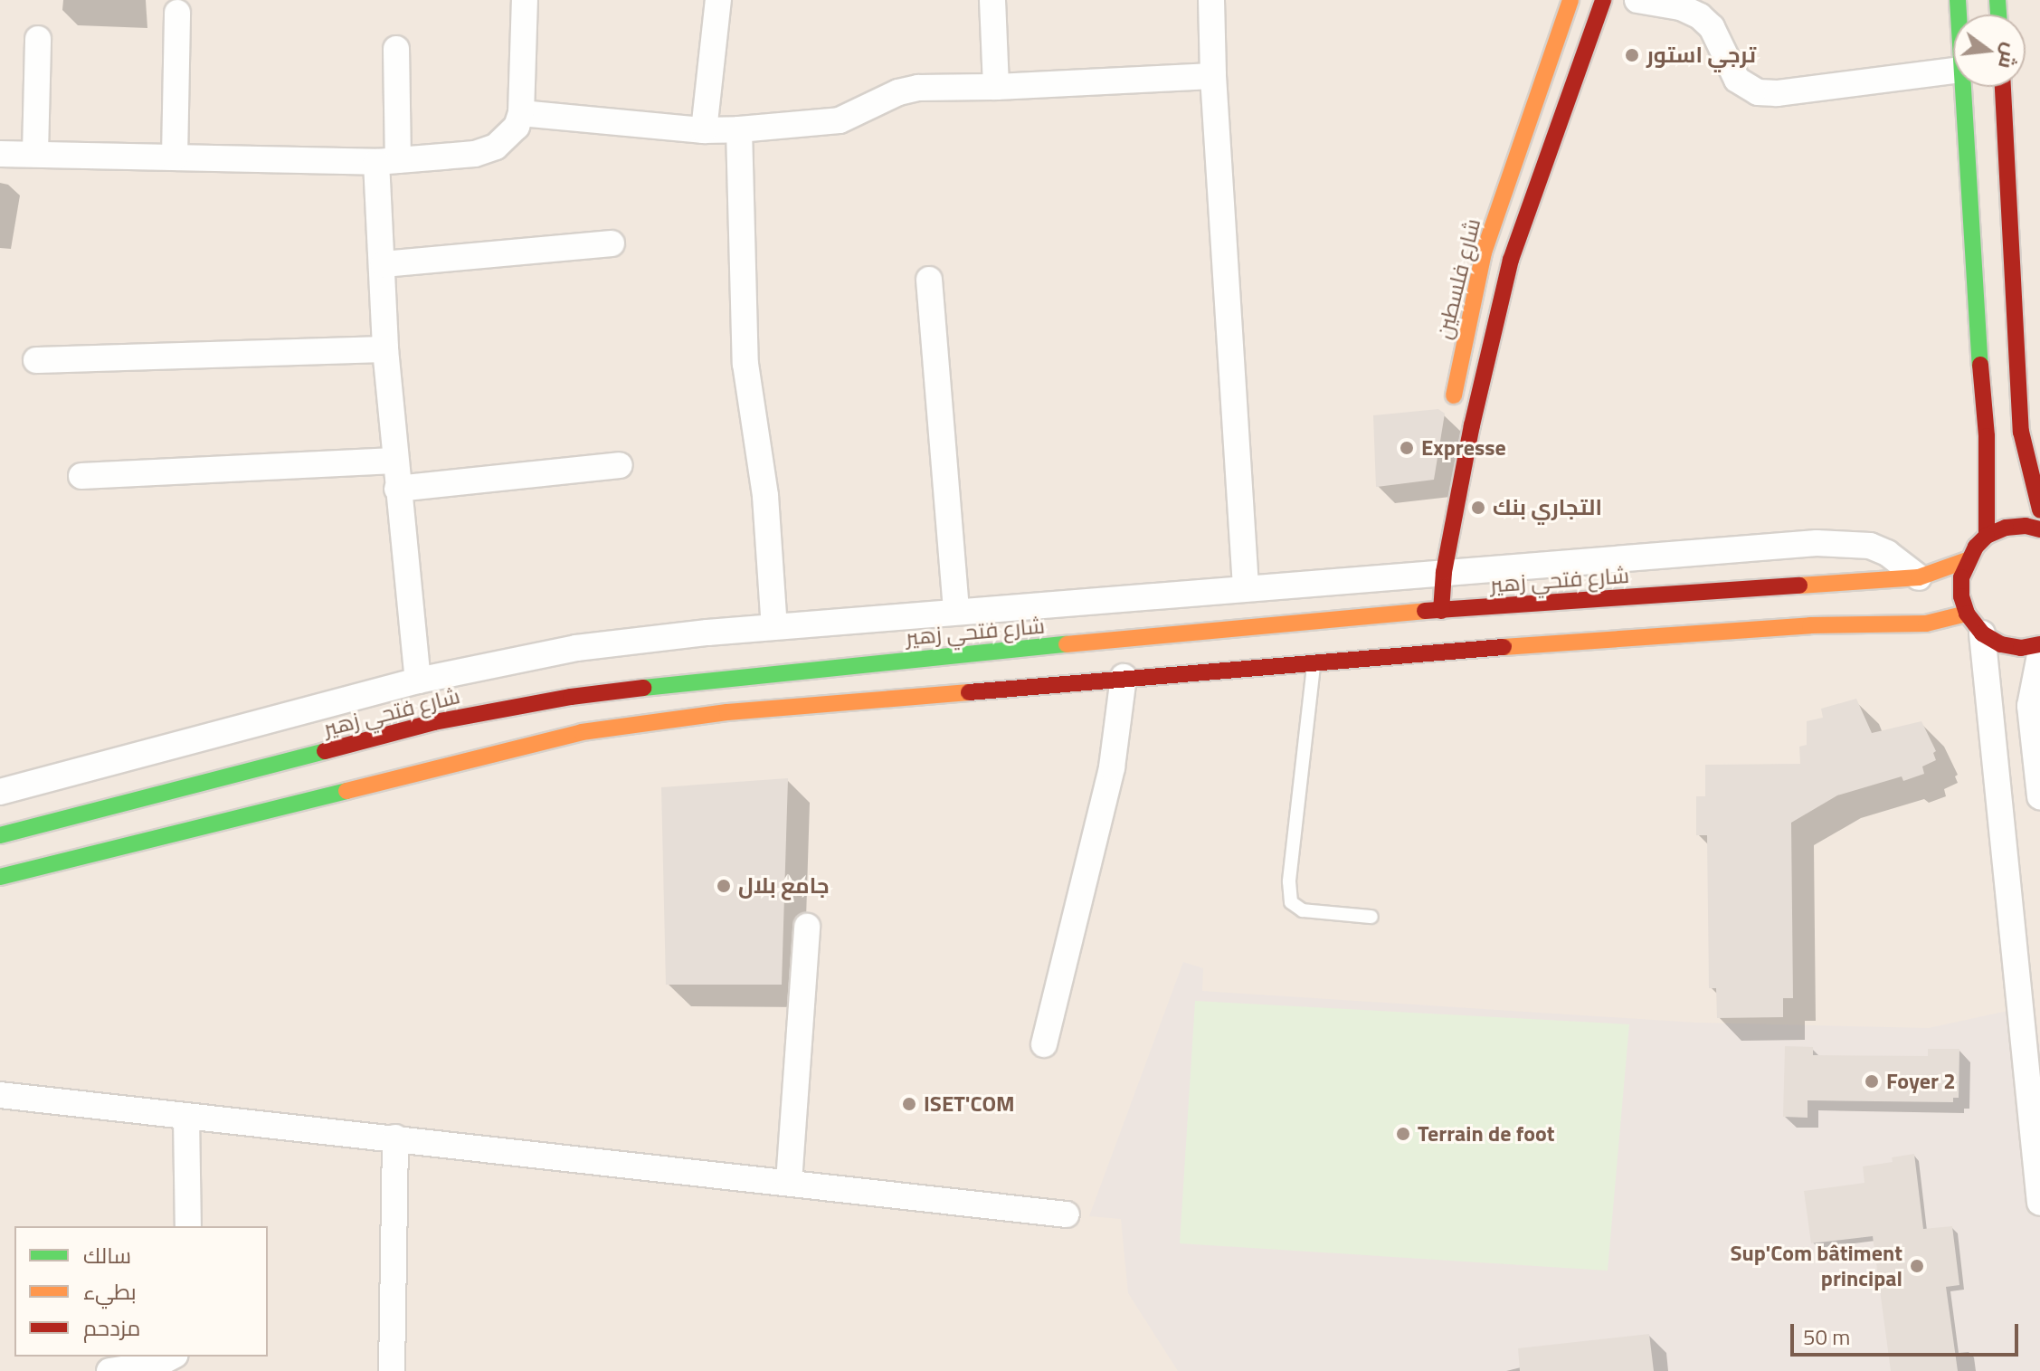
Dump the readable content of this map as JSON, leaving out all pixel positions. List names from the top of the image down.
{
  "streets": {
    "street": ["شارع فلسطين", "شارع فتحي زهير"]
  },
  "places": [
    "ترجي استور",
    "Expresse",
    "التجاري بنك",
    "جامع بلال",
    "Foyer 2",
    "ISET'COM",
    "Terrain de foot",
    "Sup'Com bâtiment principal"
  ],
  "legend": ["سالك", "بطيء", "مزدحم"],
  "scale_bar": "50 m",
  "north": "right"
}
